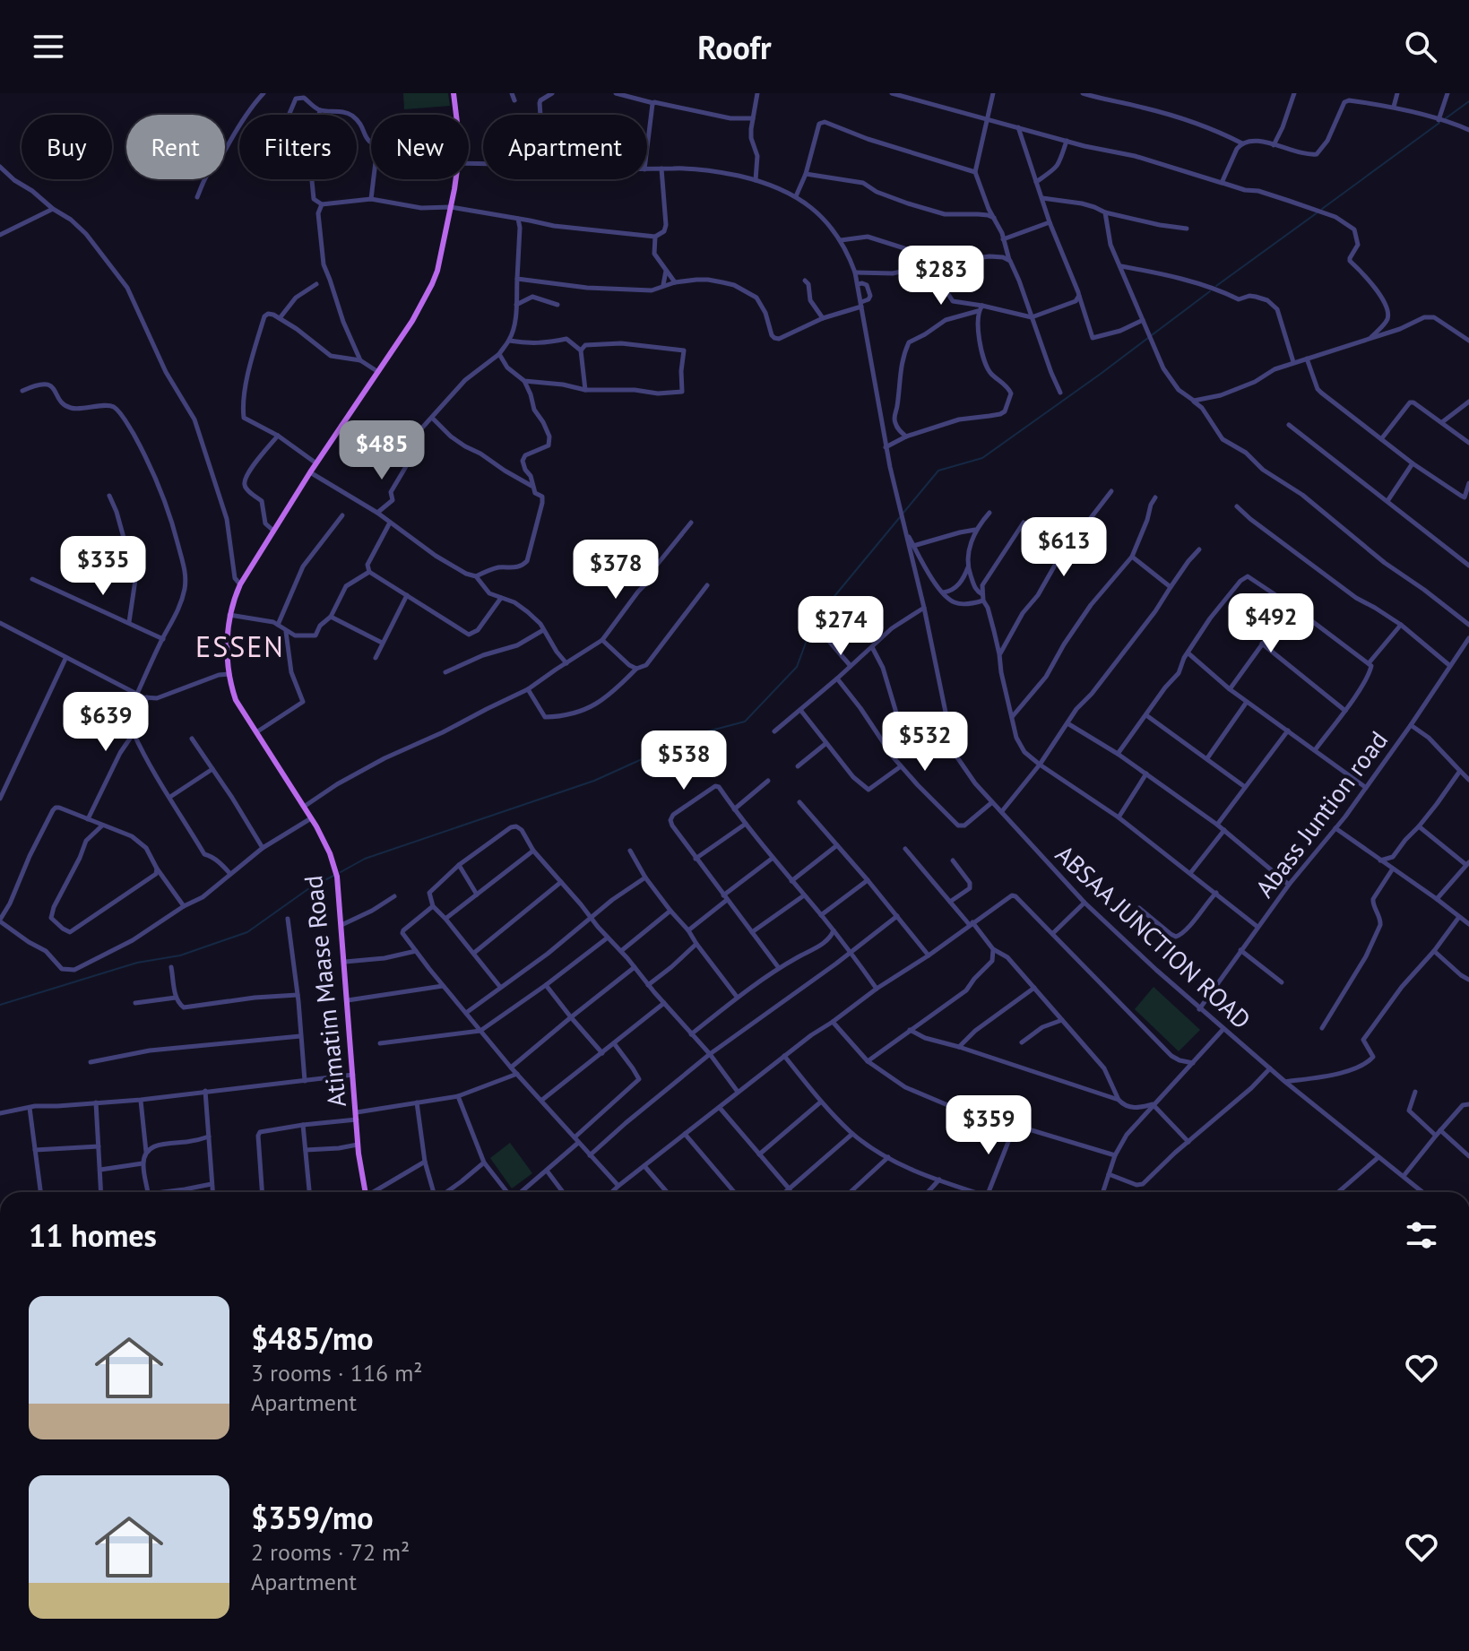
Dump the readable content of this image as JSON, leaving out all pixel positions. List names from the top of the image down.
{
  "streets": {
    "main road": ["Atimatim Maase Road"],
    "street": ["Abass Juntion road", "ABSAA JUNCTION ROAD"]
  },
  "crossings": [
    ["Abass Juntion road", "ABSAA JUNCTION ROAD"]
  ],
  "districts": ["ESSEN"],
  "page": {
    "header": "Roofr",
    "chip": [
      "Buy",
      "Rent",
      "Filters",
      "New",
      "Apartment"
    ],
    "price": [
      "$283",
      "$485",
      "$613",
      "$335",
      "$378",
      "$492",
      "$274",
      "$639",
      "$532",
      "$538",
      "$359"
    ],
    "heading": "11 homes",
    "list": [
      {
        "name": "$485/mo",
        "note": "3 rooms · 116 m² · Apartment"
      },
      {
        "name": "$359/mo",
        "note": "2 rooms · 72 m² · Apartment"
      }
    ]
  }
}
